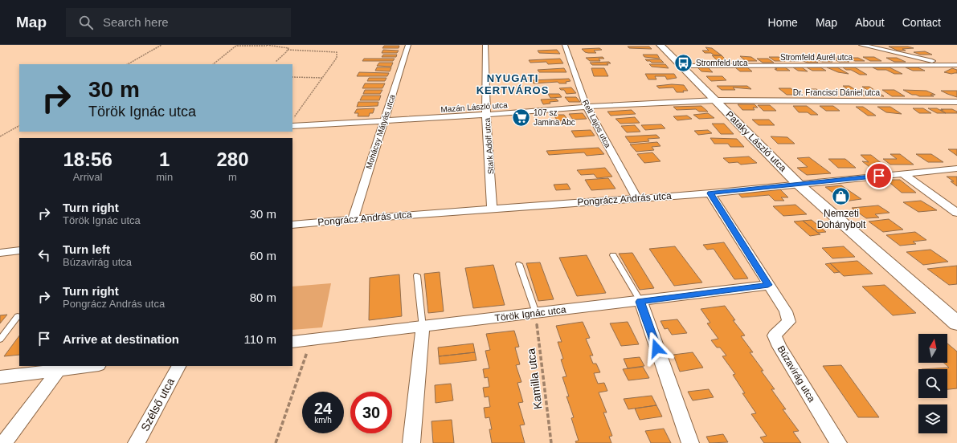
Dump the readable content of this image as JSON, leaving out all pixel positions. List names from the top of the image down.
{
  "streets": {
    "street": [
      "Stromfeld Aurél utca",
      "Dr. Francisci Dániel utca",
      "Mazán László utca",
      "Rell Lajos utca",
      "Mohácsy Mátyás utca",
      "Pataky László utca",
      "Stark Adolf utca",
      "Pongrácz András utca",
      "Török Ignác utca",
      "Búzavirág utca",
      "Szélső utca"
    ],
    "path": ["Kamilla utca"]
  },
  "crossings": [
    ["Stromfeld Aurél utca", "Pataky László utca"],
    ["Dr. Francisci Dániel utca", "Mazán László utca"],
    ["Dr. Francisci Dániel utca", "Pataky László utca"],
    ["Mazán László utca", "Rell Lajos utca"],
    ["Mazán László utca", "Mohácsy Mátyás utca"],
    ["Mazán László utca", "Pataky László utca"],
    ["Mazán László utca", "Stark Adolf utca"],
    ["Rell Lajos utca", "Pongrácz András utca"],
    ["Mohácsy Mátyás utca", "Pongrácz András utca"],
    ["Pataky László utca", "Pongrácz András utca"],
    ["Stark Adolf utca", "Pongrácz András utca"],
    ["Pongrácz András utca", "Búzavirág utca"],
    ["Török Ignác utca", "Búzavirág utca"],
    ["Török Ignác utca", "Kamilla utca"]
  ],
  "districts": ["NYUGATI KERTVÁROS"],
  "places": {
    "bus stop": ["Stromfeld utca"],
    "supermarket": ["107 sz Jamina Abc"],
    "shop": ["Nemzeti Dohánybolt"]
  },
  "north": "top",
  "page": {
    "header": "Map",
    "search": "Search here",
    "nav": [
      "Home",
      "Map",
      "About",
      "Contact"
    ],
    "turn": ["30 m", "Török Ignác utca"],
    "eta": [
      "18:56",
      "Arrival",
      "1",
      "min",
      "280",
      "m"
    ],
    "list": [
      {
        "name": "Turn right",
        "note": "Török Ignác utca",
        "value": "30 m"
      },
      {
        "name": "Turn left",
        "note": "Búzavirág utca",
        "value": "60 m"
      },
      {
        "name": "Turn right",
        "note": "Pongrácz András utca",
        "value": "80 m"
      },
      {
        "name": "Arrive at destination",
        "value": "110 m"
      }
    ],
    "speed": "24 km/h",
    "limit": "30"
  }
}
